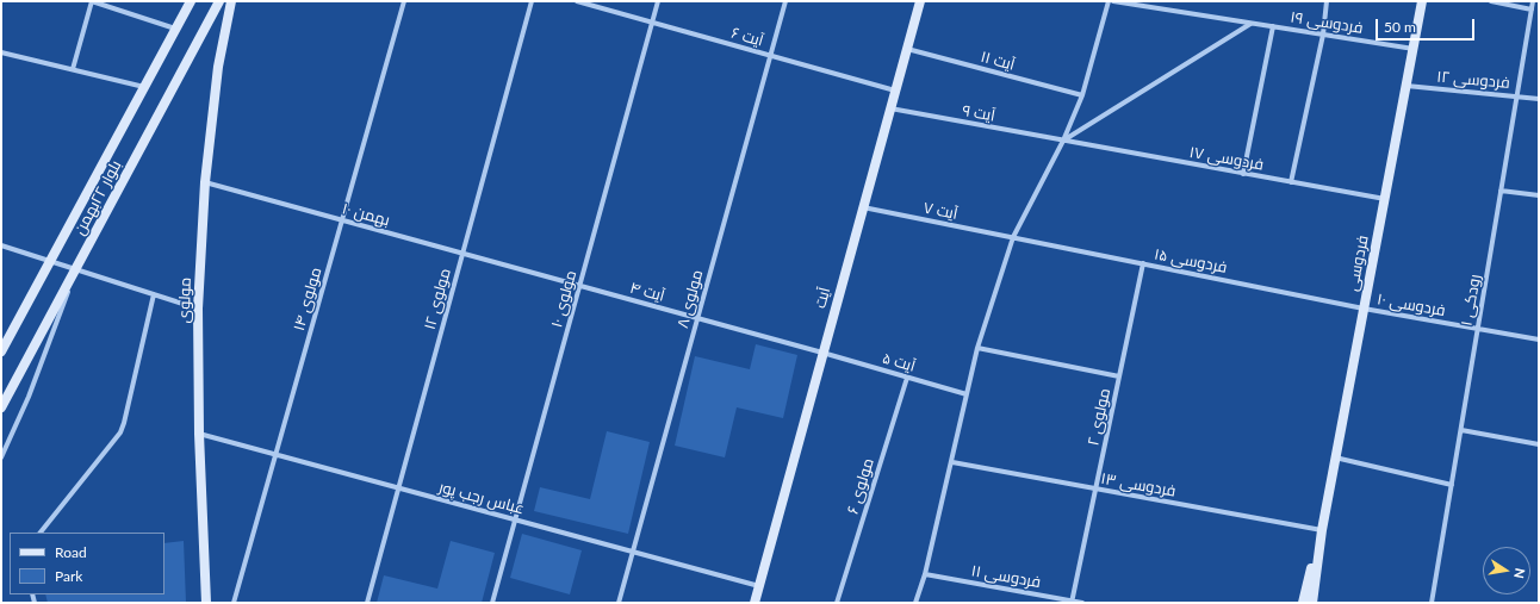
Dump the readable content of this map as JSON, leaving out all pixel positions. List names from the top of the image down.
{
  "streets": {
    "main road": [
      "بلوار ۲۲بهمن",
      "فردوسی",
      "آیت",
      "مولوی"
    ],
    "street": [
      "فردوسی ۱۹",
      "آیت ۶",
      "آیت ۱۱",
      "فردوسی ۱۲",
      "آیت ۹",
      "فردوسی ۱۷",
      "آیت ۷",
      "بهمن ۱۰",
      "فردوسی ۱۵",
      "آیت ۴",
      "مولوی ۱۴",
      "مولوی ۱۲",
      "مولوی ۱۰",
      "مولوی ۸",
      "رودکی ۱",
      "فردوسی ۱۰",
      "آیت ۵",
      "مولوی ۲",
      "فردوسی ۱۳",
      "مولوی ۶",
      "عباس رجب پور",
      "فردوسی ۱۱"
    ]
  },
  "crossings": [
    ["فردوسی ۱۹", "فردوسی"],
    ["آیت ۶", "آیت"],
    ["آیت ۶", "مولوی ۱۰"],
    ["آیت ۶", "مولوی ۸"],
    ["آیت ۱۱", "آیت"],
    ["فردوسی ۱۲", "فردوسی"],
    ["فردوسی ۱۲", "رودکی ۱"],
    ["آیت ۹", "فردوسی ۱۷"],
    ["آیت ۹", "آیت"],
    ["فردوسی ۱۷", "فردوسی"],
    ["آیت ۷", "فردوسی ۱۵"],
    ["آیت ۷", "آیت"],
    ["بهمن ۱۰", "آیت ۴"],
    ["بهمن ۱۰", "مولوی ۱۴"],
    ["بهمن ۱۰", "مولوی ۱۲"],
    ["بهمن ۱۰", "مولوی"],
    ["فردوسی ۱۵", "فردوسی"],
    ["فردوسی ۱۵", "فردوسی ۱۰"],
    ["فردوسی ۱۵", "مولوی ۲"],
    ["فردوسی", "فردوسی ۱۰"],
    ["فردوسی", "فردوسی ۱۳"],
    ["آیت ۴", "آیت"],
    ["آیت ۴", "مولوی ۱۰"],
    ["آیت ۴", "مولوی ۸"],
    ["آیت ۴", "آیت ۵"],
    ["آیت", "آیت ۵"],
    ["آیت", "عباس رجب پور"],
    ["مولوی ۱۴", "عباس رجب پور"],
    ["مولوی ۱۲", "عباس رجب پور"],
    ["مولوی ۱۰", "عباس رجب پور"],
    ["مولوی ۸", "عباس رجب پور"],
    ["مولوی", "عباس رجب پور"],
    ["رودکی ۱", "فردوسی ۱۰"],
    ["آیت ۵", "مولوی ۶"],
    ["مولوی ۲", "فردوسی ۱۳"],
    ["مولوی ۲", "فردوسی ۱۱"]
  ],
  "legend": ["Road", "Park"],
  "scale_bar": "50 m",
  "north": "right"
}
